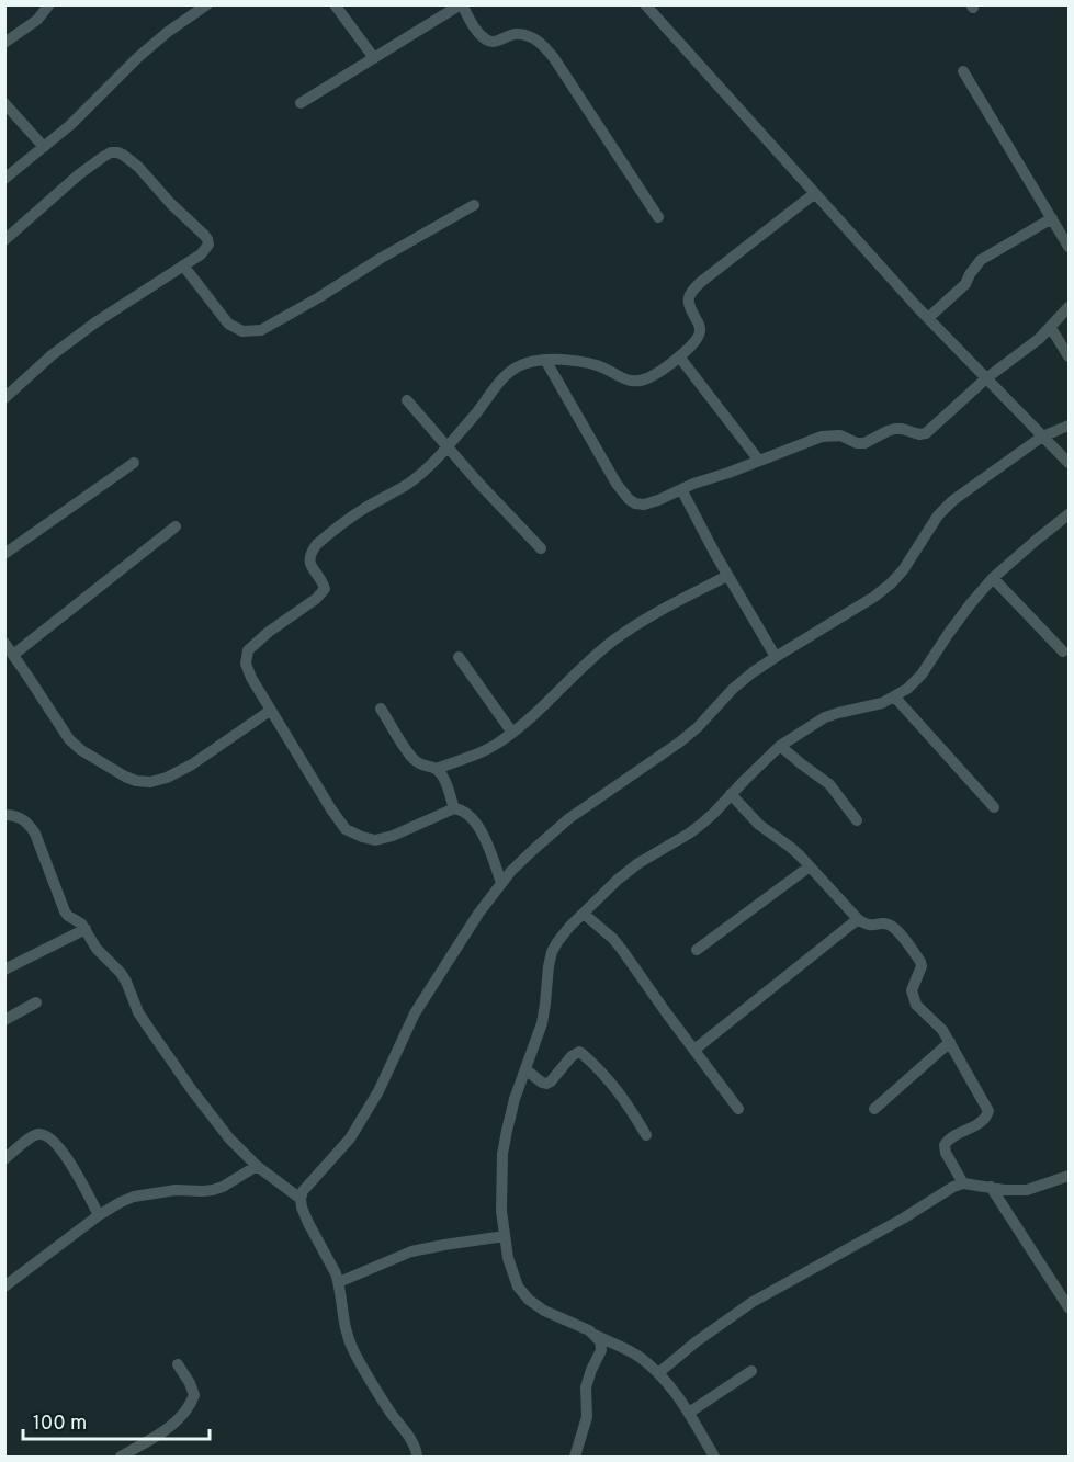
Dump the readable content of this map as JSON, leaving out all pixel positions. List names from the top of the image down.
{
  "scale_bar": "100 m"
}
